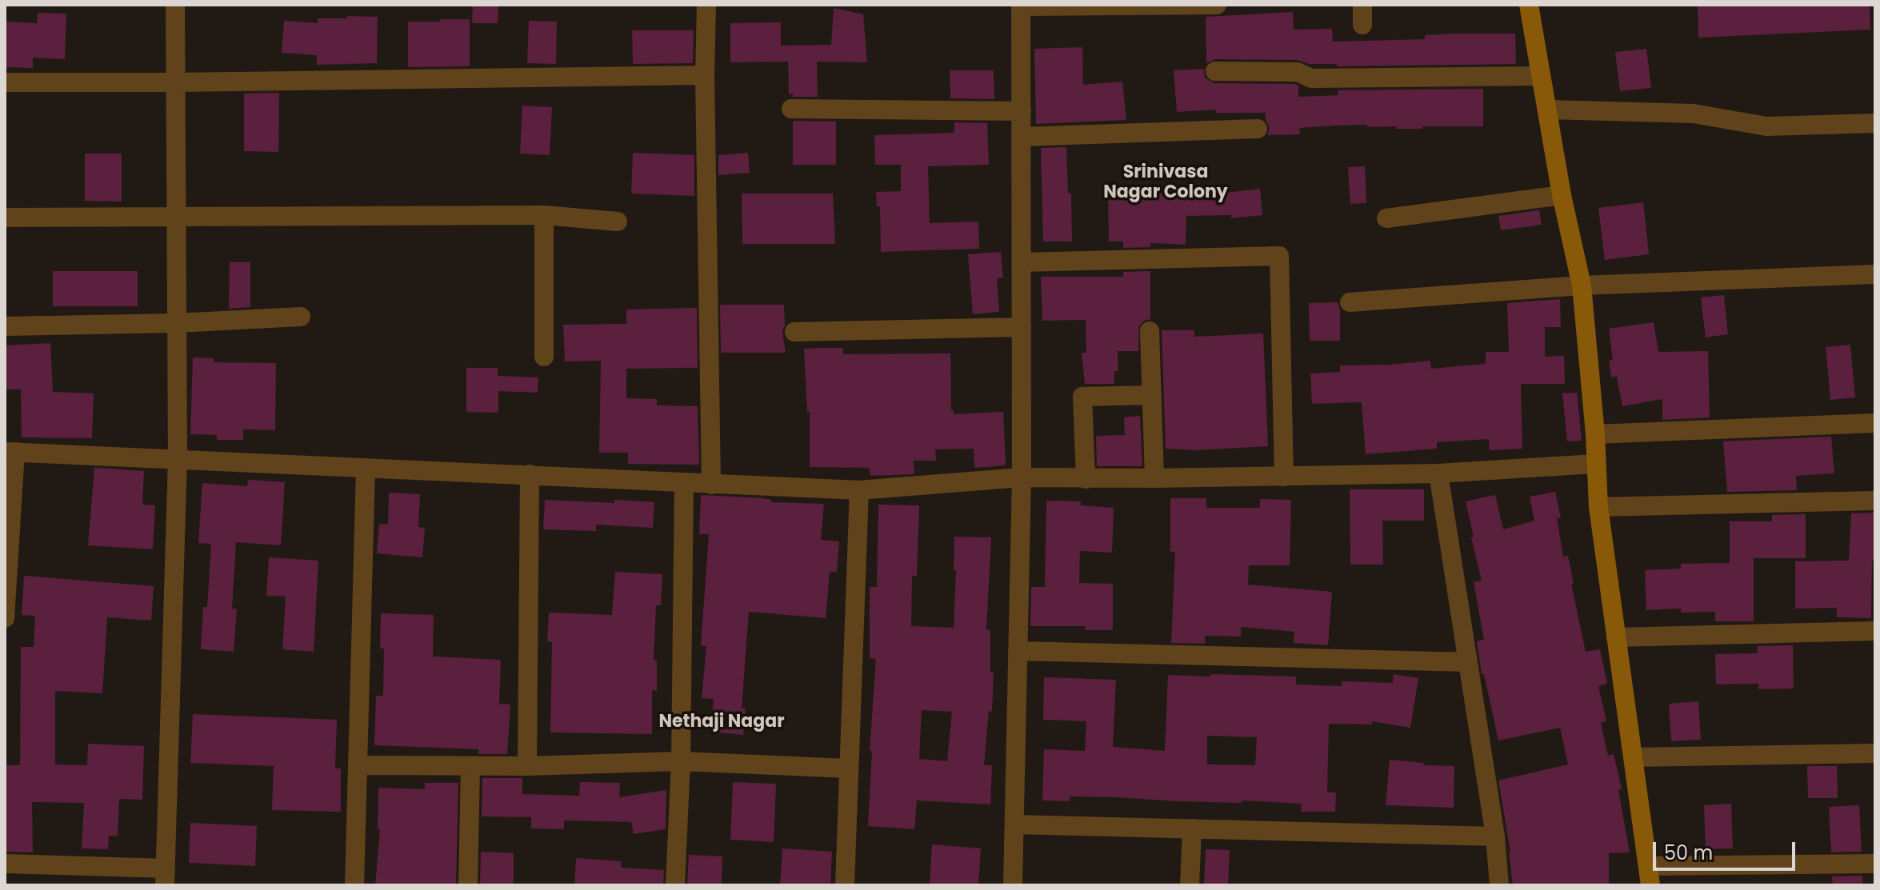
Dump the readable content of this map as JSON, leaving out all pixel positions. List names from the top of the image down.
{
  "districts": ["Srinivasa Nagar Colony", "Nethaji Nagar"],
  "scale_bar": "50 m"
}
